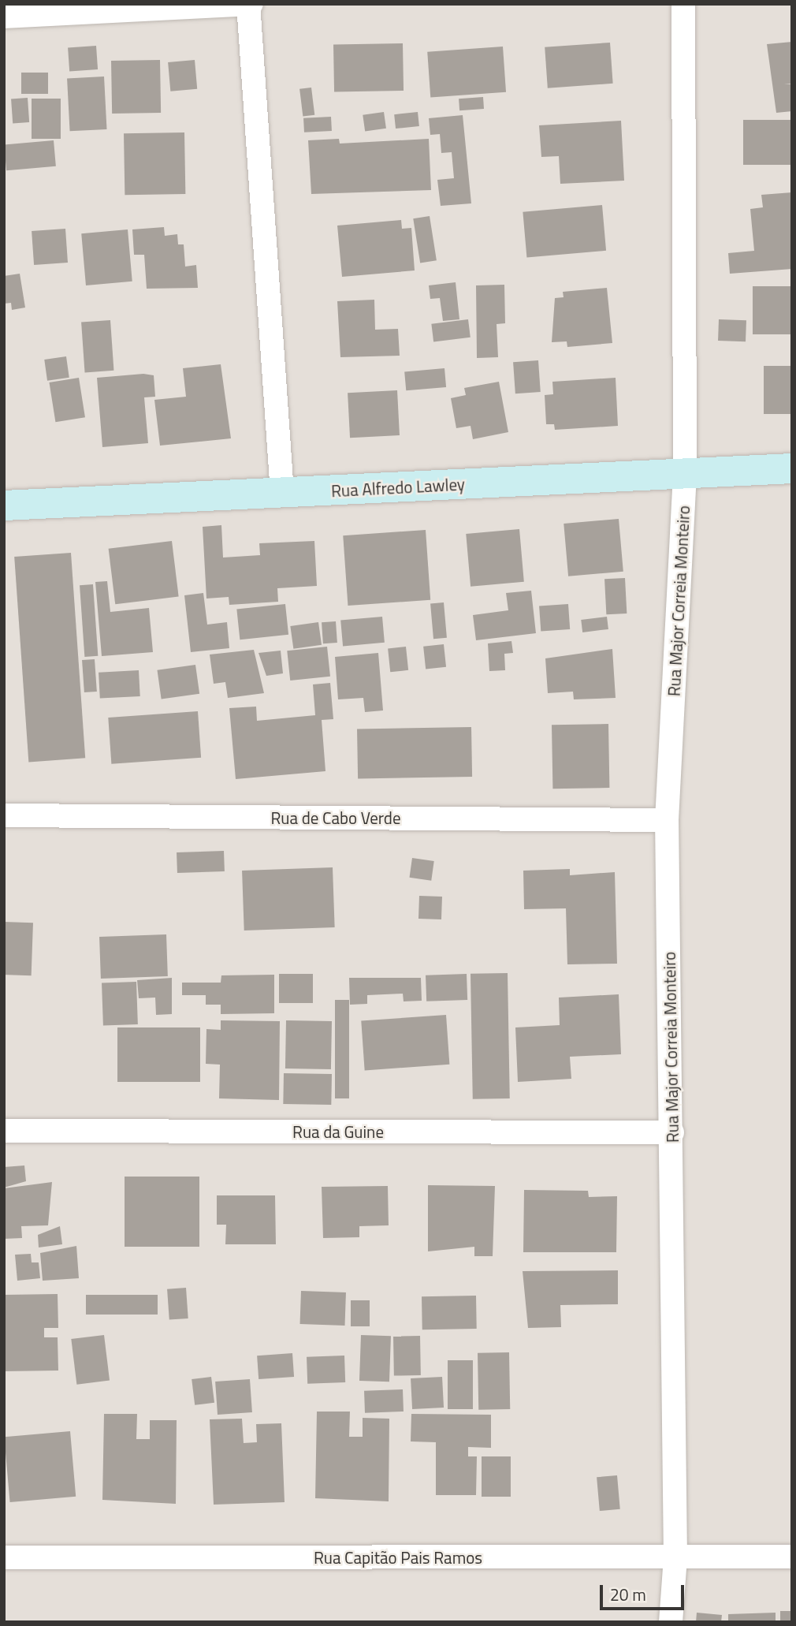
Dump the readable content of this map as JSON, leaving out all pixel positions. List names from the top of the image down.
{
  "streets": {
    "main road": ["Rua Alfredo Lawley"],
    "street": [
      "Rua Major Correia Monteiro",
      "Rua de Cabo Verde",
      "Rua da Guine",
      "Rua Capitão Pais Ramos"
    ]
  },
  "crossings": [
    ["Rua Alfredo Lawley", "Rua Major Correia Monteiro"],
    ["Rua Major Correia Monteiro", "Rua de Cabo Verde"],
    ["Rua Major Correia Monteiro", "Rua da Guine"],
    ["Rua Major Correia Monteiro", "Rua Capitão Pais Ramos"]
  ],
  "scale_bar": "20 m"
}
